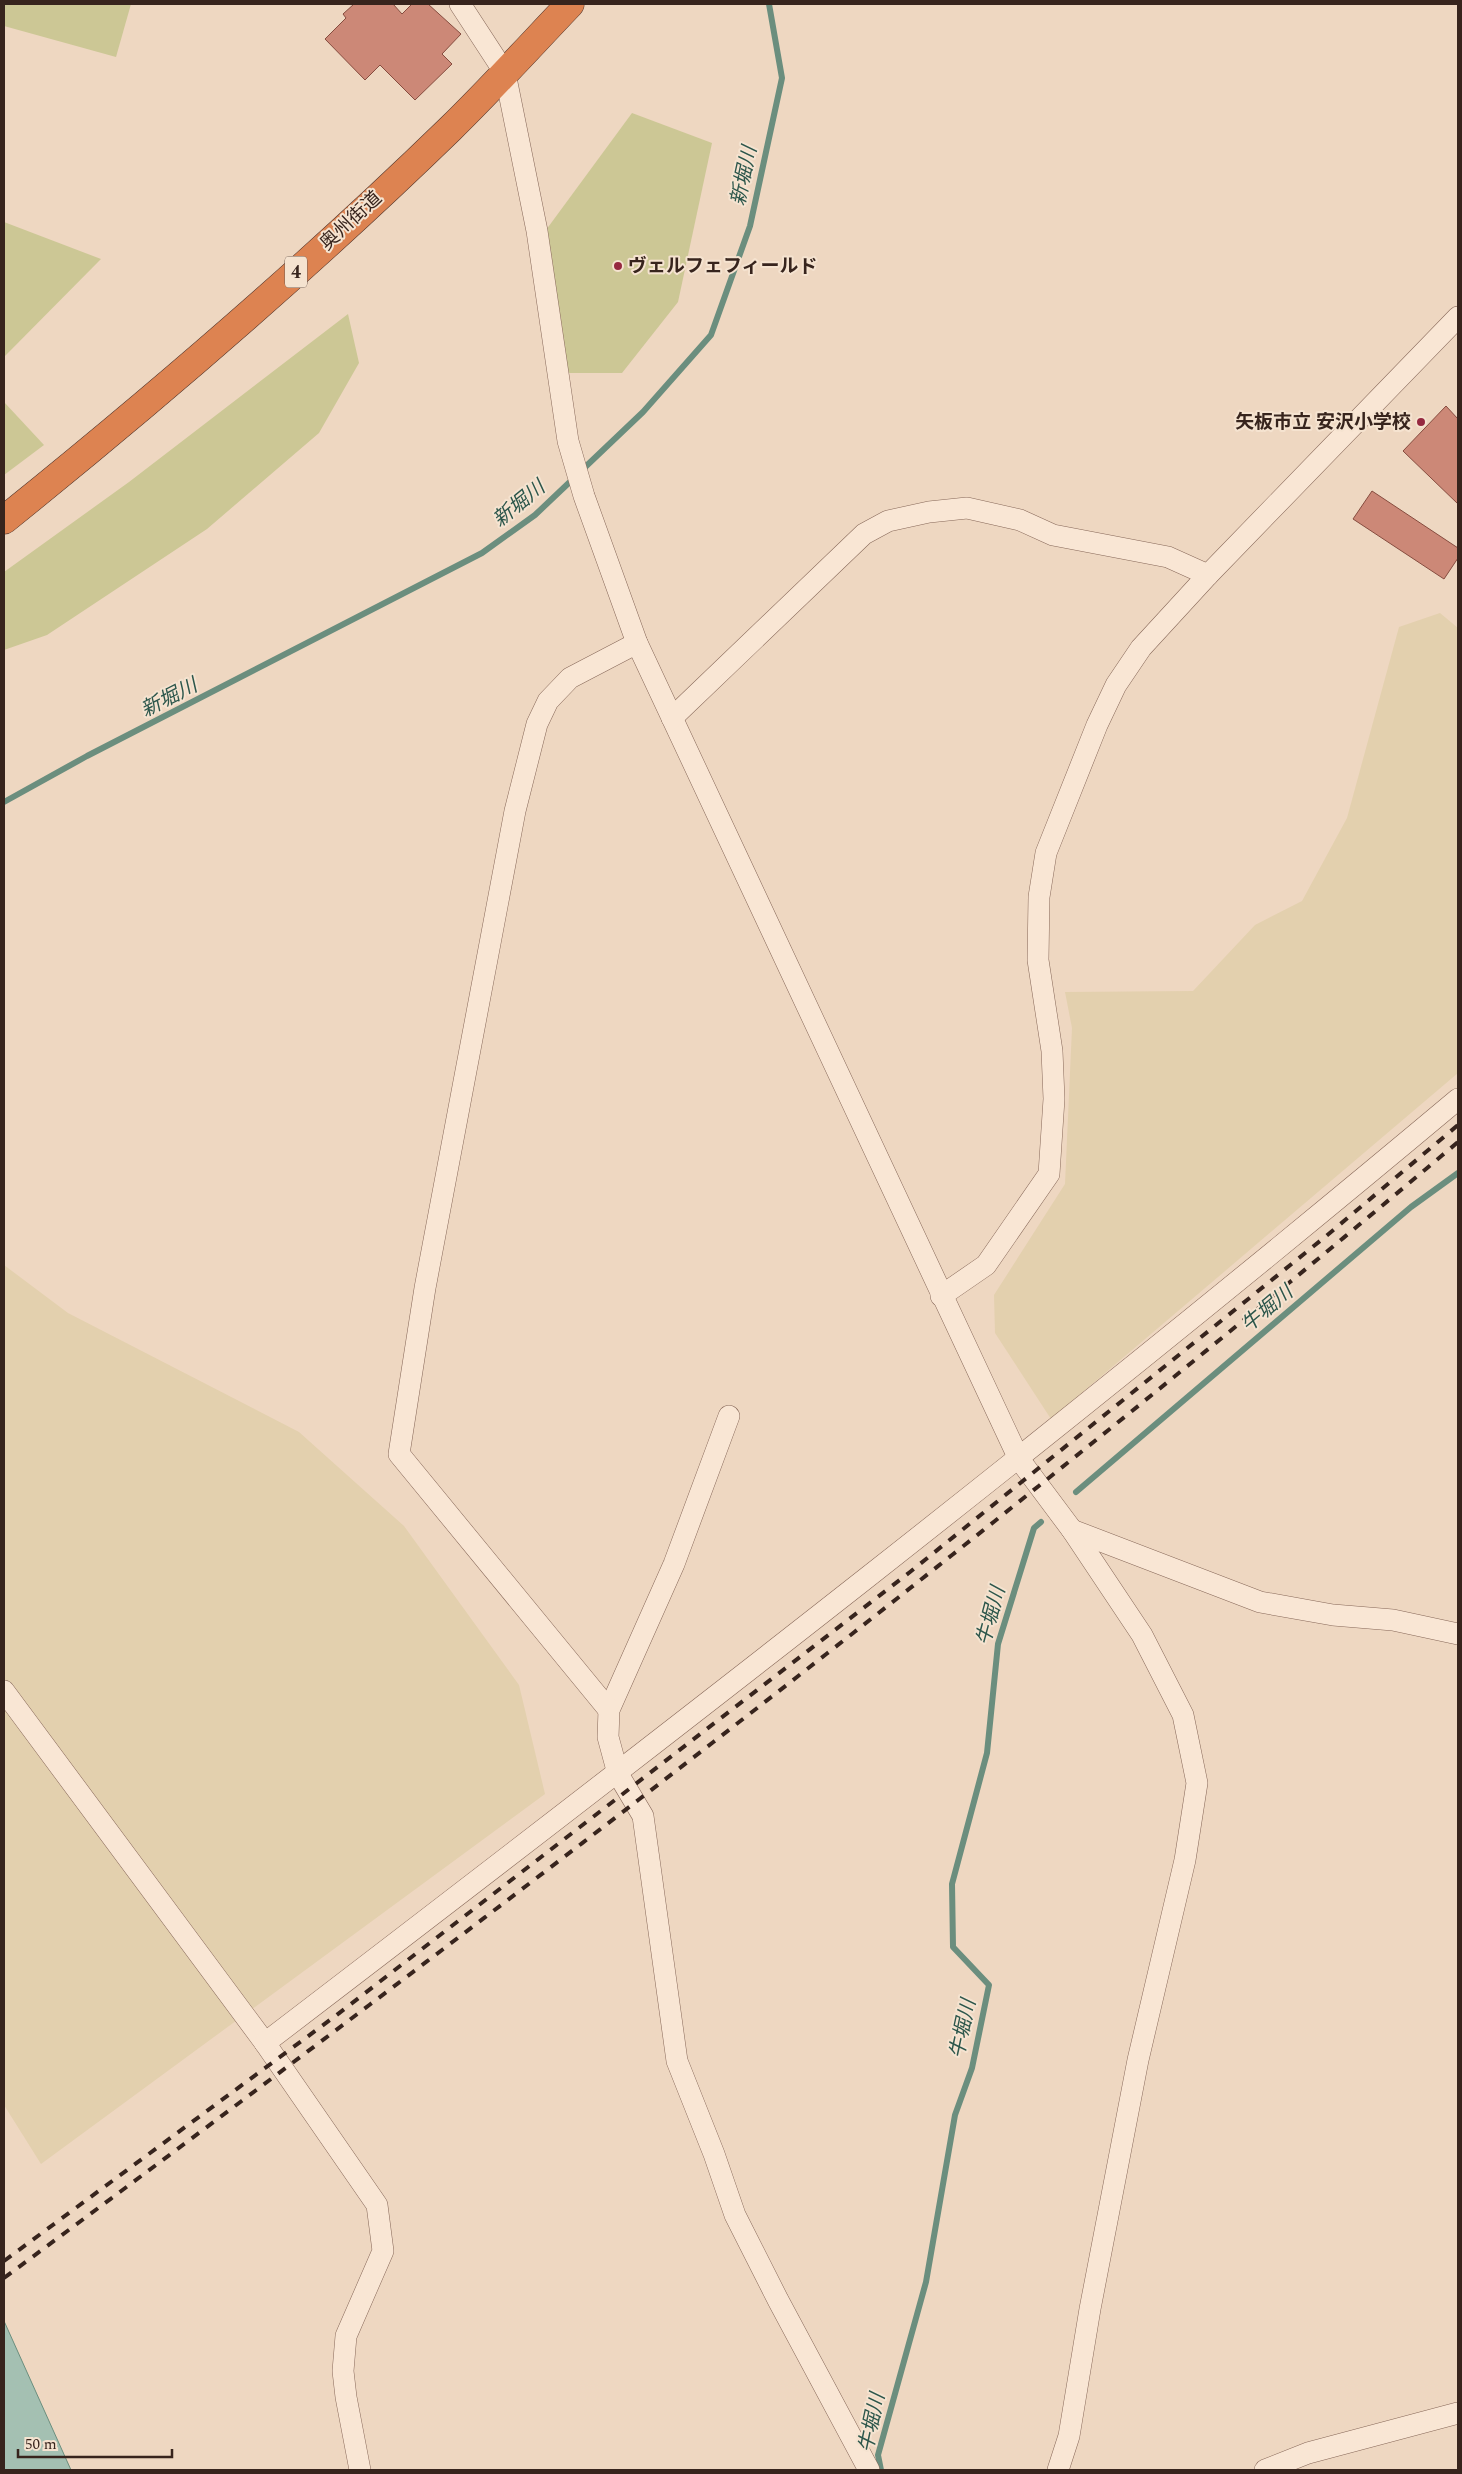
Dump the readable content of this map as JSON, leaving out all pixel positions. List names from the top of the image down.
{
  "streets": {
    "highway": ["奥州街道", "4"]
  },
  "water": ["新堀川", "牛堀川"],
  "places": ["ヴェルフェフィールド", "矢板市立 安沢小学校"],
  "scale_bar": "50 m"
}
